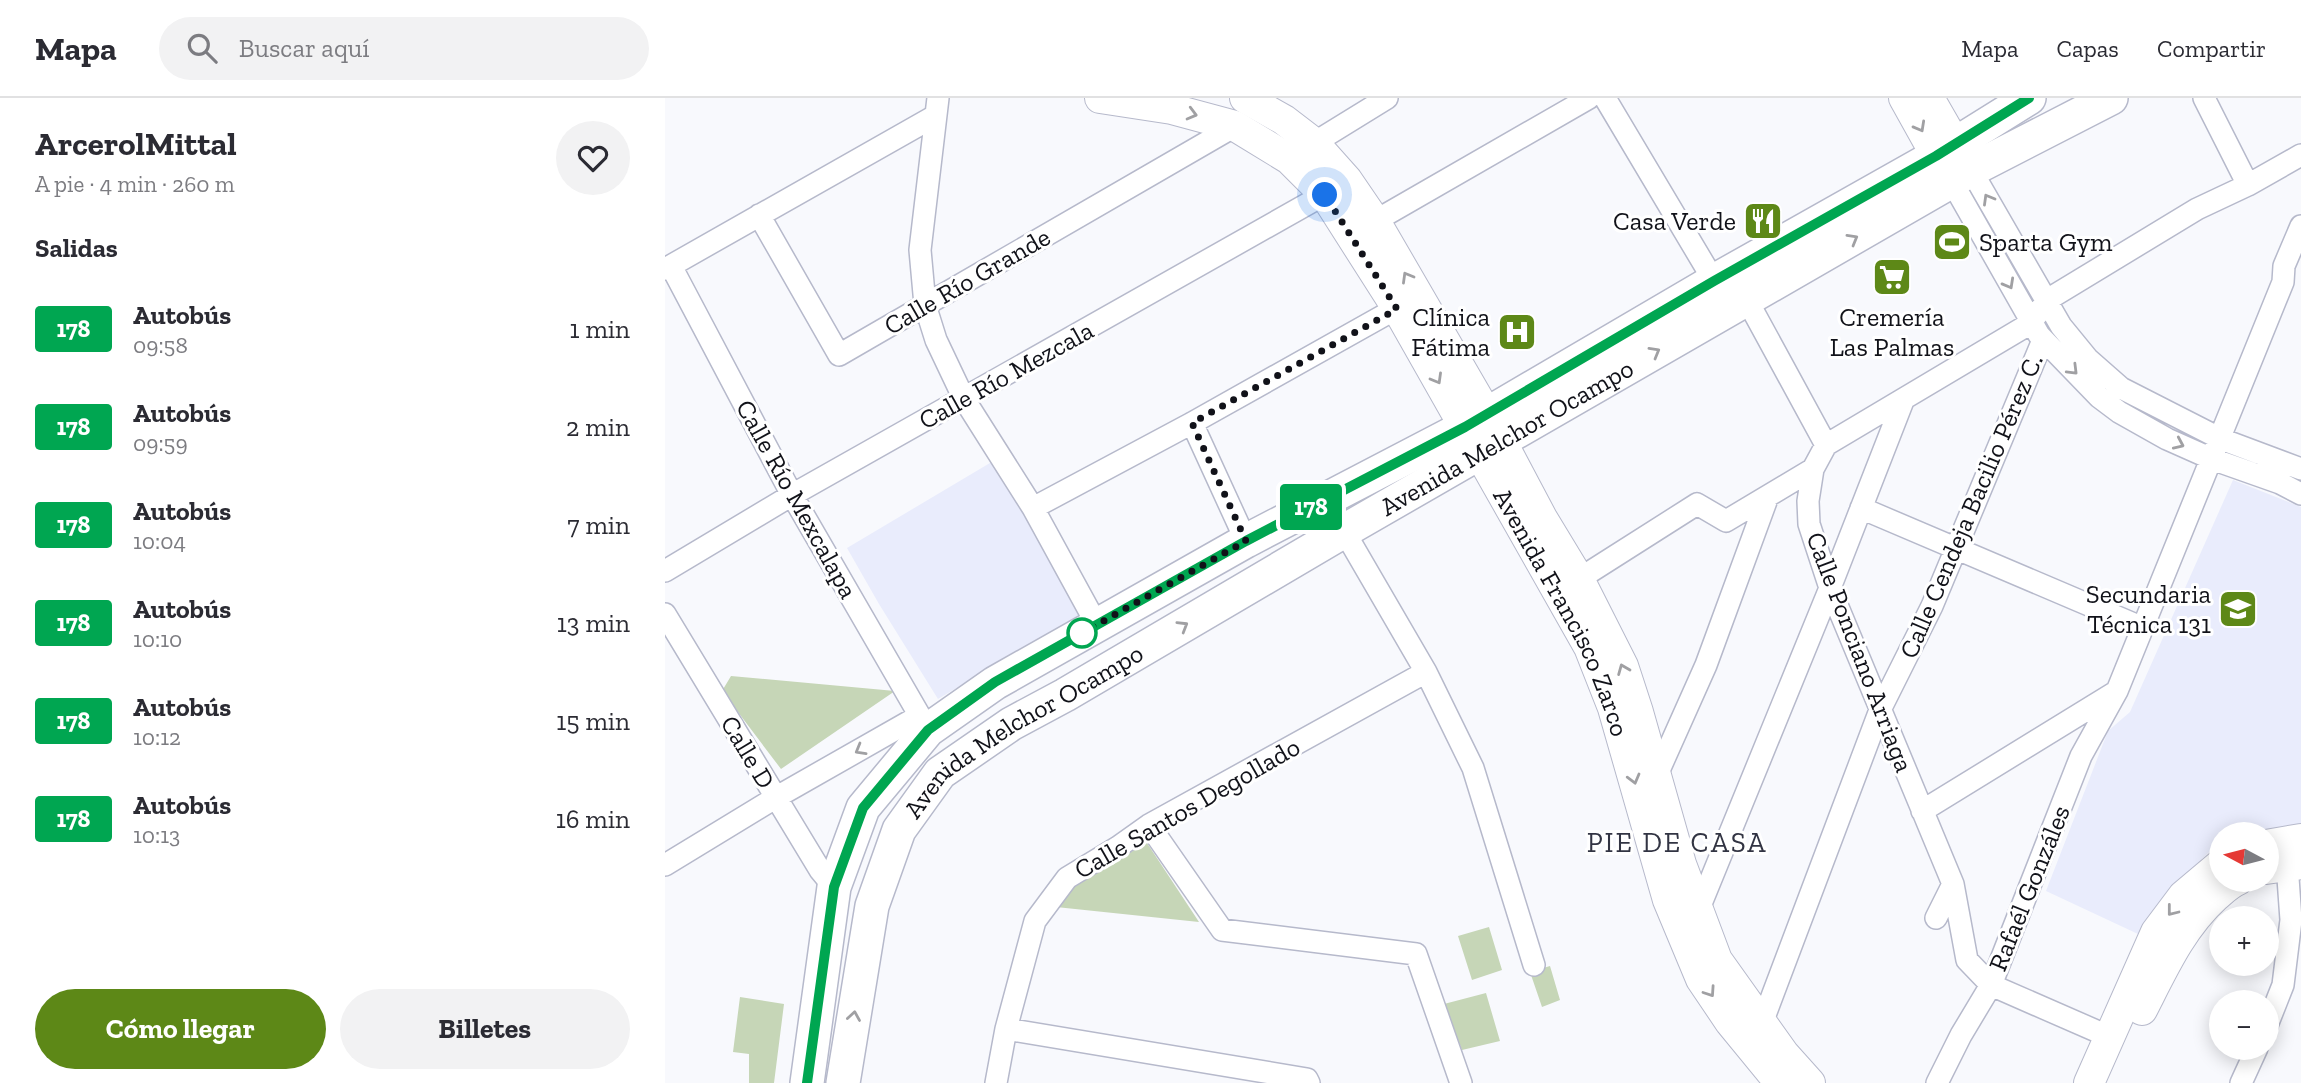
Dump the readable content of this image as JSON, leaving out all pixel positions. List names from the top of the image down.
{
  "streets": {
    "main road": ["Avenida Melchor Ocampo"],
    "street": [
      "Calle Río Grande",
      "Calle Río Mezcala",
      "Calle Río Mexcalapa",
      "Calle Cendeja Bacilio Pérez C.",
      "Avenida Francisco Zarco",
      "Calle Ponciano Arriaga",
      "Calle D",
      "Calle Santos Degollado",
      "Rafaél Gonzáles"
    ]
  },
  "crossings": [
    ["Calle Río Grande", "Avenida Francisco Zarco"],
    ["Calle Río Mezcala", "Calle Río Mexcalapa"],
    ["Calle Río Mezcala", "Avenida Francisco Zarco"],
    ["Avenida Melchor Ocampo", "Calle Río Mexcalapa"],
    ["Avenida Melchor Ocampo", "Avenida Francisco Zarco"],
    ["Avenida Melchor Ocampo", "Calle D"],
    ["Calle Cendeja Bacilio Pérez C.", "Avenida Francisco Zarco"],
    ["Calle Cendeja Bacilio Pérez C.", "Calle Ponciano Arriaga"],
    ["Calle Ponciano Arriaga", "Rafaél Gonzáles"]
  ],
  "districts": ["PIE DE CASA"],
  "places": {
    "restaurant": ["Casa Verde"],
    "sports": ["Sparta Gym"],
    "supermarket": ["Cremería Las Palmas"],
    "hospital": ["Clínica Fátima"],
    "school or university": ["Secundaria Técnica 131"]
  },
  "lines": ["bus line 178"],
  "north": "left",
  "page": {
    "header": "Mapa",
    "search": "Buscar aquí",
    "nav": ["Mapa", "Capas", "Compartir"],
    "heading": [
      ["ArcerolMittal", "A pie · 4 min · 260 m"],
      "Salidas"
    ],
    "on_map": "178",
    "list": [
      {
        "mark": "178",
        "name": "Autobús",
        "note": "09:58",
        "value": "1 min"
      },
      {
        "mark": "178",
        "name": "Autobús",
        "note": "09:59",
        "value": "2 min"
      },
      {
        "mark": "178",
        "name": "Autobús",
        "note": "10:04",
        "value": "7 min"
      },
      {
        "mark": "178",
        "name": "Autobús",
        "note": "10:10",
        "value": "13 min"
      },
      {
        "mark": "178",
        "name": "Autobús",
        "note": "10:12",
        "value": "15 min"
      },
      {
        "mark": "178",
        "name": "Autobús",
        "note": "10:13",
        "value": "16 min"
      }
    ],
    "map_buttons": ["+", "−"],
    "buttons": ["Cómo llegar", "Billetes"]
  }
}
